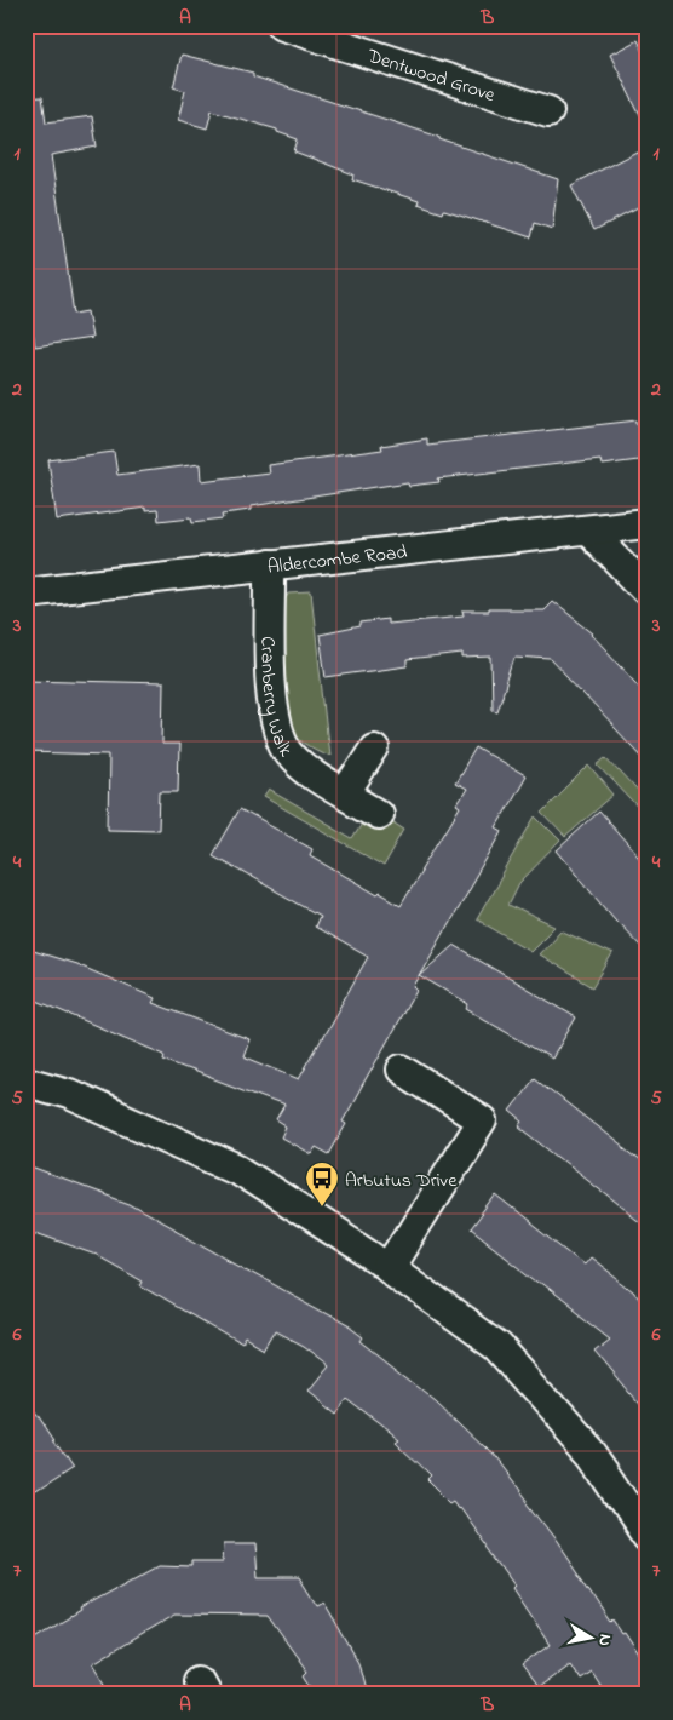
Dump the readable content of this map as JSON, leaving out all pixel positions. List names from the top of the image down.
{
  "streets": {
    "street": ["Dentwood Grove", "Aldercombe Road", "Cranberry Walk"]
  },
  "crossings": [
    ["Aldercombe Road", "Cranberry Walk"]
  ],
  "places": {
    "bus stop": ["Arbutus Drive"]
  },
  "north": "right",
  "grid": {
    "columns": ["A", "B"],
    "rows": [
      "1",
      "2",
      "3",
      "4",
      "5",
      "6",
      "7"
    ]
  }
}
